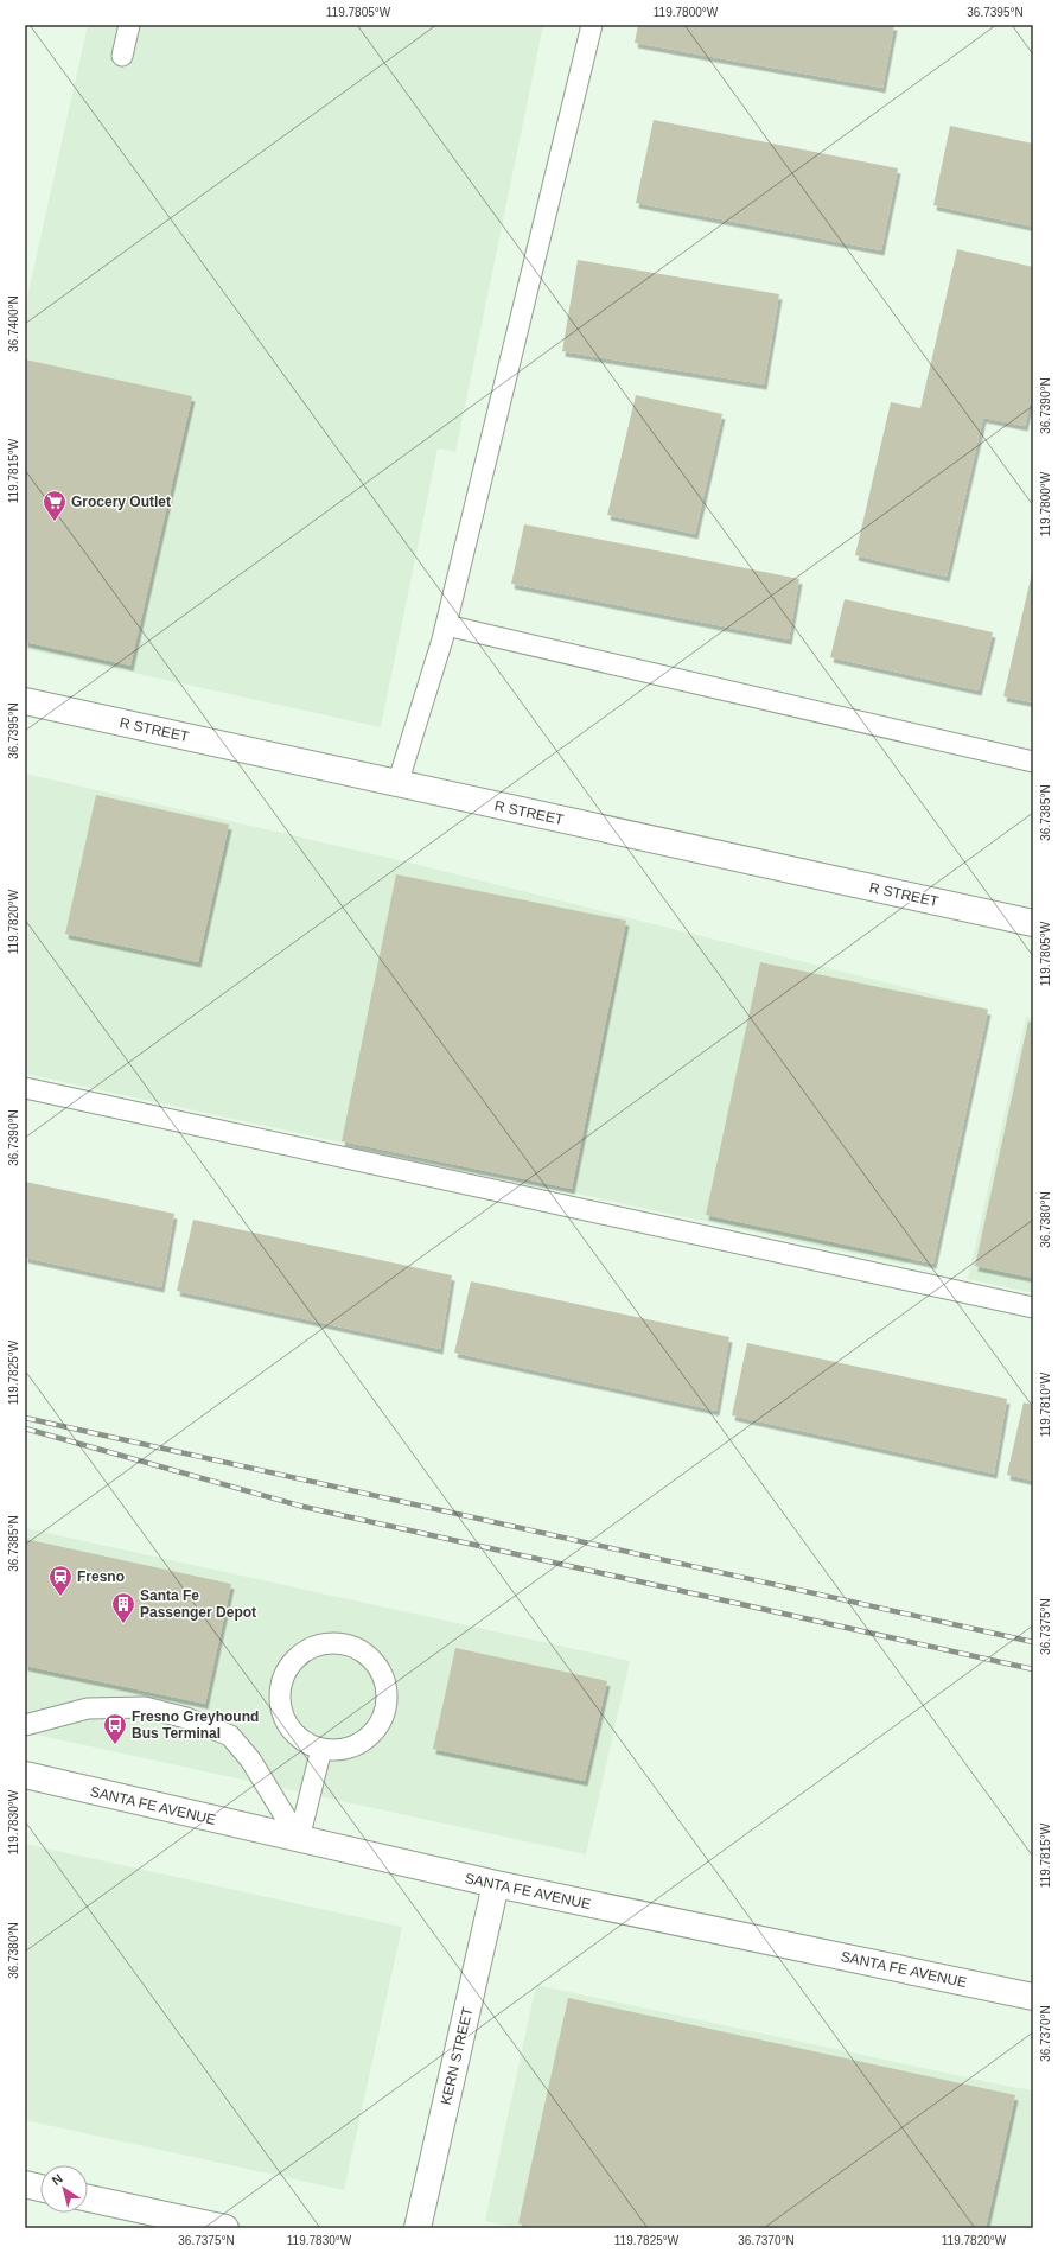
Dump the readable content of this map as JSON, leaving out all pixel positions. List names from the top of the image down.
{
  "streets": {
    "street": ["R STREET", "SANTA FE AVENUE", "KERN STREET"]
  },
  "crossings": [
    ["SANTA FE AVENUE", "KERN STREET"]
  ],
  "places": {
    "supermarket": ["Grocery Outlet"],
    "station": ["Fresno"],
    "building": ["Santa Fe Passenger Depot"],
    "bus stop": ["Fresno Greyhound Bus Terminal"]
  },
  "north": "top left",
  "coordinates": [
    "119.7805°W",
    "119.7800°W",
    "36.7395°N",
    "36.7400°N",
    "36.7390°N",
    "119.7815°W",
    "36.7385°N",
    "119.7820°W",
    "36.7380°N",
    "119.7825°W",
    "119.7810°W",
    "36.7375°N",
    "119.7830°W",
    "36.7370°N"
  ]
}
